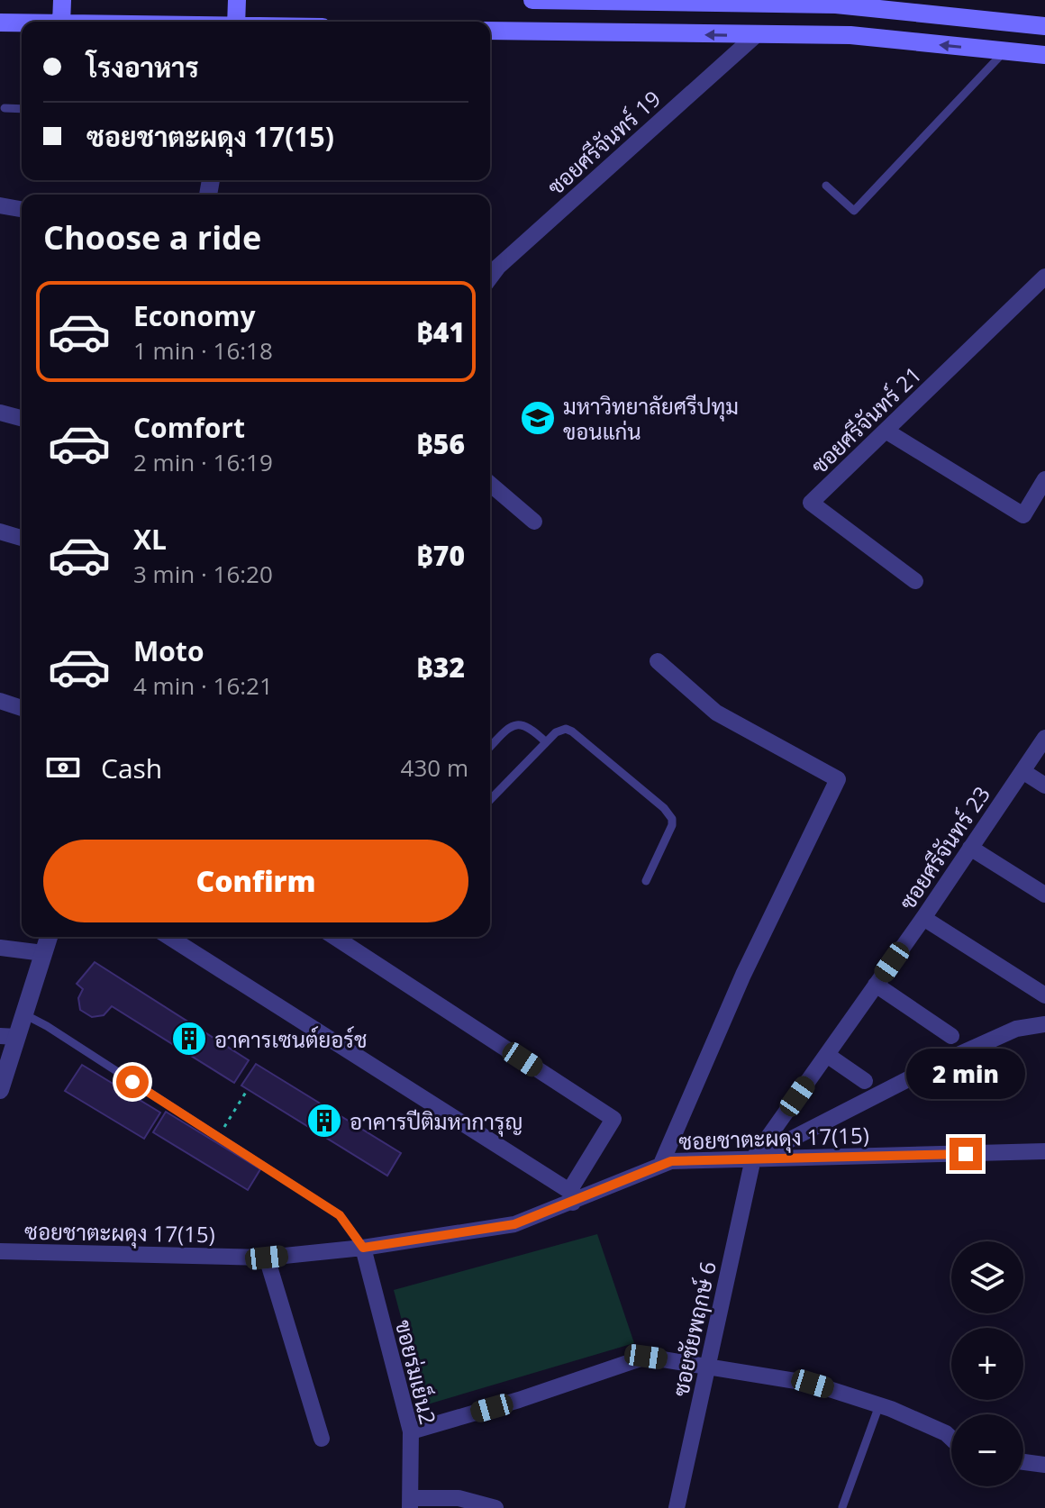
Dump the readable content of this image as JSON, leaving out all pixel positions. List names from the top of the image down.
{
  "streets": {
    "street": [
      "ซอยศรีจันทร์ 19",
      "ซอยศรีจันทร์ 21",
      "ซอยศรีจันทร์ 23",
      "ซอยชาตะผดุง 17(15)",
      "ซอยชัยพฤกษ์ 6",
      "ขอยร่มเย็น2"
    ]
  },
  "crossings": [
    ["ซอยศรีจันทร์ 23", "ซอยชาตะผดุง 17(15)"],
    ["ซอยศรีจันทร์ 23", "ซอยชัยพฤกษ์ 6"],
    ["ซอยชาตะผดุง 17(15)", "ซอยชัยพฤกษ์ 6"],
    ["ซอยชาตะผดุง 17(15)", "ขอยร่มเย็น2"]
  ],
  "places": {
    "school or university": ["มหาวิทยาลัยศรีปทุม ขอนแก่น"],
    "building": ["อาคารเซนต์ยอร์ช", "อาคารปีติมหาการุญ"]
  },
  "page": {
    "banner": ["โรงอาหาร", "ซอยชาตะผดุง 17(15)"],
    "heading": "Choose a ride",
    "list": [
      {
        "name": "Economy",
        "note": "1 min · 16:18",
        "value": "฿41"
      },
      {
        "name": "Comfort",
        "note": "2 min · 16:19",
        "value": "฿56"
      },
      {
        "name": "XL",
        "note": "3 min · 16:20",
        "value": "฿70"
      },
      {
        "name": "Moto",
        "note": "4 min · 16:21",
        "value": "฿32"
      }
    ],
    "pay": ["Cash", "430 m"],
    "buttons": "Confirm",
    "bubble": "2 min",
    "map_buttons": ["+", "−"]
  }
}
